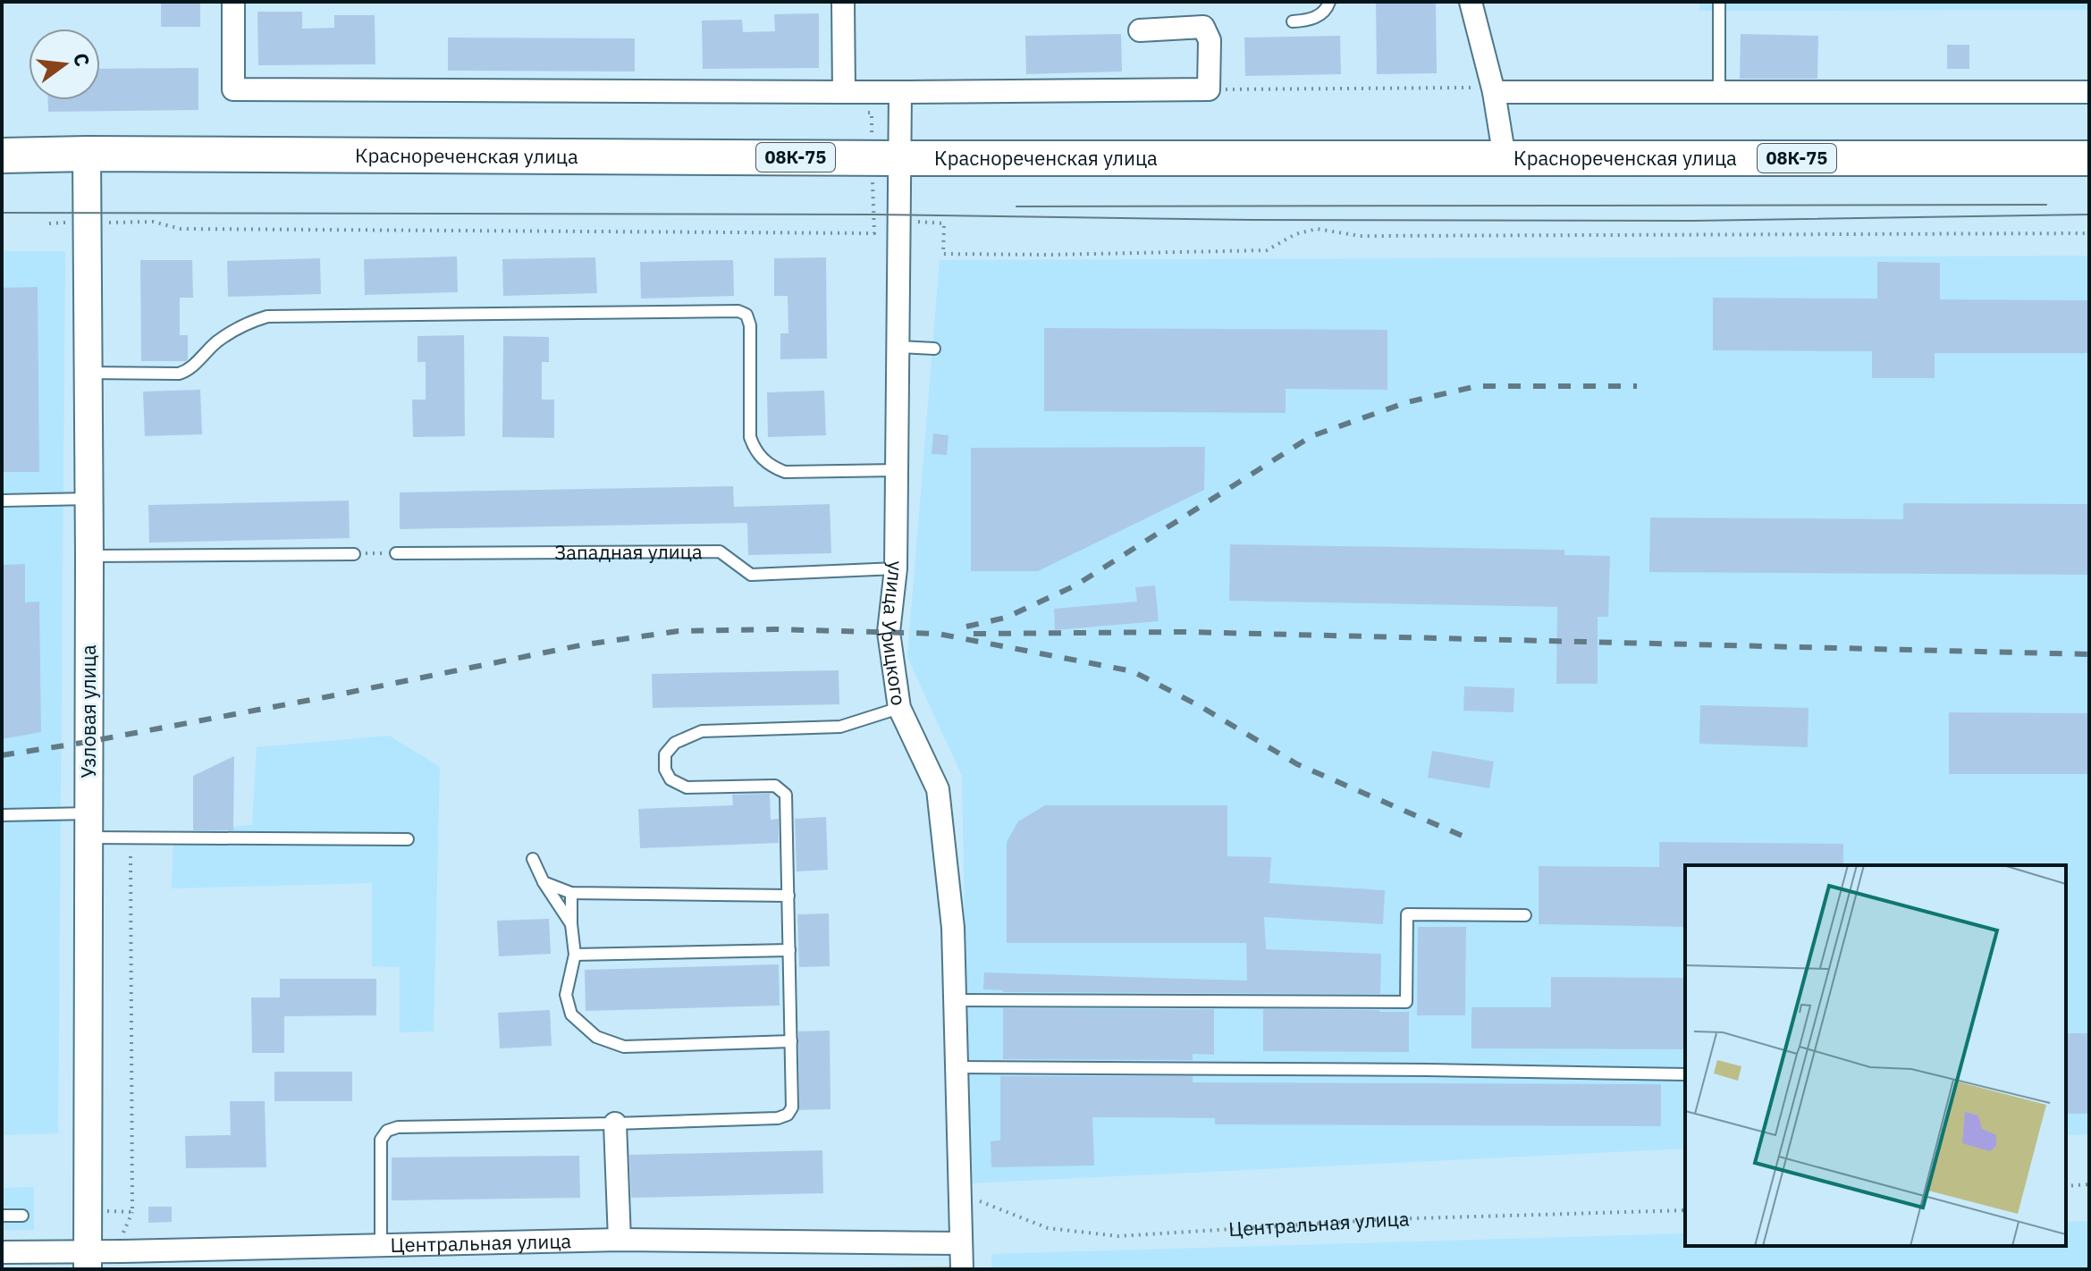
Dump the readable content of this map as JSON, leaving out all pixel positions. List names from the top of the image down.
{
  "streets": {
    "main road": ["Краснореченская улица", "08К-75"],
    "street": ["улица Урицкого", "Узловая улица", "Центральная улица"],
    "lane": ["Западная улица"]
  },
  "crossings": [
    ["Краснореченская улица", "улица Урицкого"],
    ["Краснореченская улица", "Узловая улица"],
    ["Западная улица", "улица Урицкого"],
    ["улица Урицкого", "Центральная улица"],
    ["Узловая улица", "Центральная улица"]
  ],
  "north": "right"
}
